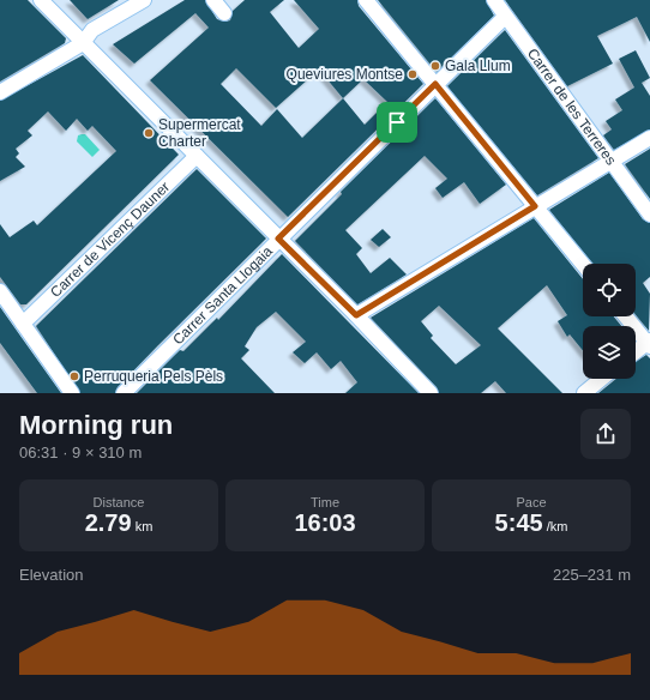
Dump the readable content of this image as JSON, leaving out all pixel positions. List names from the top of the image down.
{
  "streets": {
    "street": ["Carrer de les Terreres", "Carrer de Vicenç Dauner", "Carrer Santa Llogaia"]
  },
  "crossings": [
    ["Carrer de les Terreres", "Carrer Santa Llogaia"]
  ],
  "places": [
    "Gala Llum",
    "Queviures Montse",
    "Supermercat Charter",
    "Perruqueria Pels Pèls"
  ],
  "page": {
    "heading": ["Morning run", "06:31 · 9 × 310 m"],
    "stats": [
      ["Distance", "2.79 km"],
      ["Time", "16:03"],
      ["Pace", "5:45 /km"]
    ],
    "chart": ["Elevation", "225–231 m"]
  }
}
